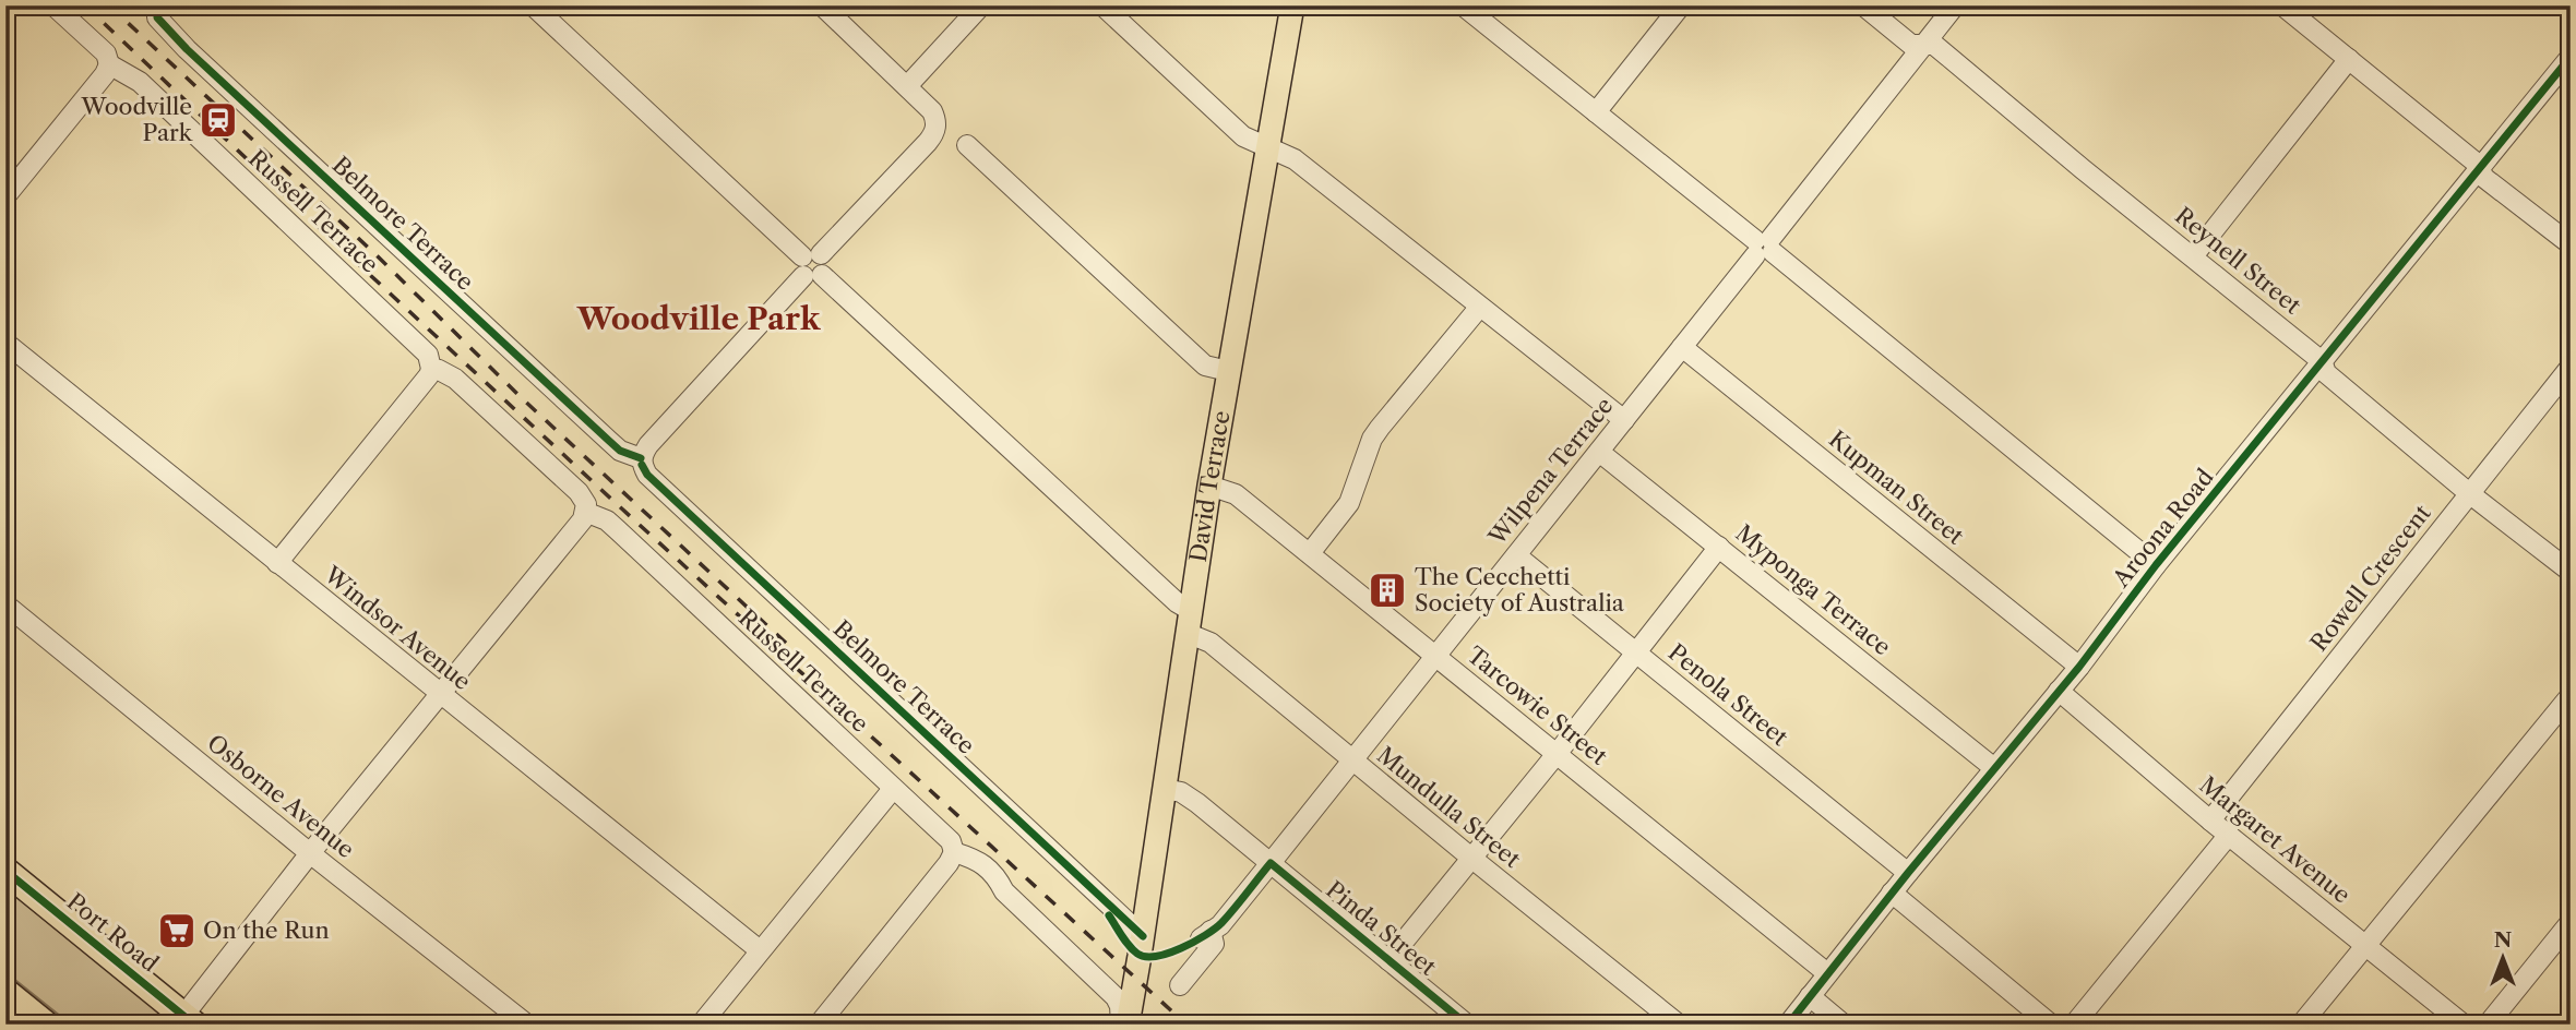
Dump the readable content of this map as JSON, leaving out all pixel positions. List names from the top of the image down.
{
  "streets": {
    "highway": ["Port Road"],
    "main road": ["David Terrace"],
    "street": [
      "Russell Terrace",
      "Belmore Terrace",
      "Reynell Street",
      "Wilpena Terrace",
      "Kupman Street",
      "Aroona Road",
      "Rowell Crescent",
      "Myponga Terrace",
      "Windsor Avenue",
      "Penola Street",
      "Tarcowie Street",
      "Osborne Avenue",
      "Mundulla Street",
      "Margaret Avenue",
      "Pinda Street"
    ]
  },
  "crossings": [
    ["Russell Terrace", "David Terrace"],
    ["Belmore Terrace", "David Terrace"],
    ["Reynell Street", "Wilpena Terrace"],
    ["Reynell Street", "Aroona Road"],
    ["Reynell Street", "Rowell Crescent"],
    ["Wilpena Terrace", "Kupman Street"],
    ["Wilpena Terrace", "Myponga Terrace"],
    ["Wilpena Terrace", "Penola Street"],
    ["Wilpena Terrace", "Tarcowie Street"],
    ["Wilpena Terrace", "Mundulla Street"],
    ["Wilpena Terrace", "Pinda Street"],
    ["David Terrace", "Tarcowie Street"],
    ["David Terrace", "Mundulla Street"],
    ["David Terrace", "Pinda Street"],
    ["Kupman Street", "Aroona Road"],
    ["Aroona Road", "Myponga Terrace"],
    ["Aroona Road", "Penola Street"],
    ["Aroona Road", "Tarcowie Street"],
    ["Aroona Road", "Margaret Avenue"],
    ["Rowell Crescent", "Margaret Avenue"]
  ],
  "districts": ["Woodville Park"],
  "places": {
    "station": ["Woodville Park"],
    "building": ["The Cecchetti Society of Australia"],
    "supermarket": ["On the Run"]
  },
  "north": "top"
}
